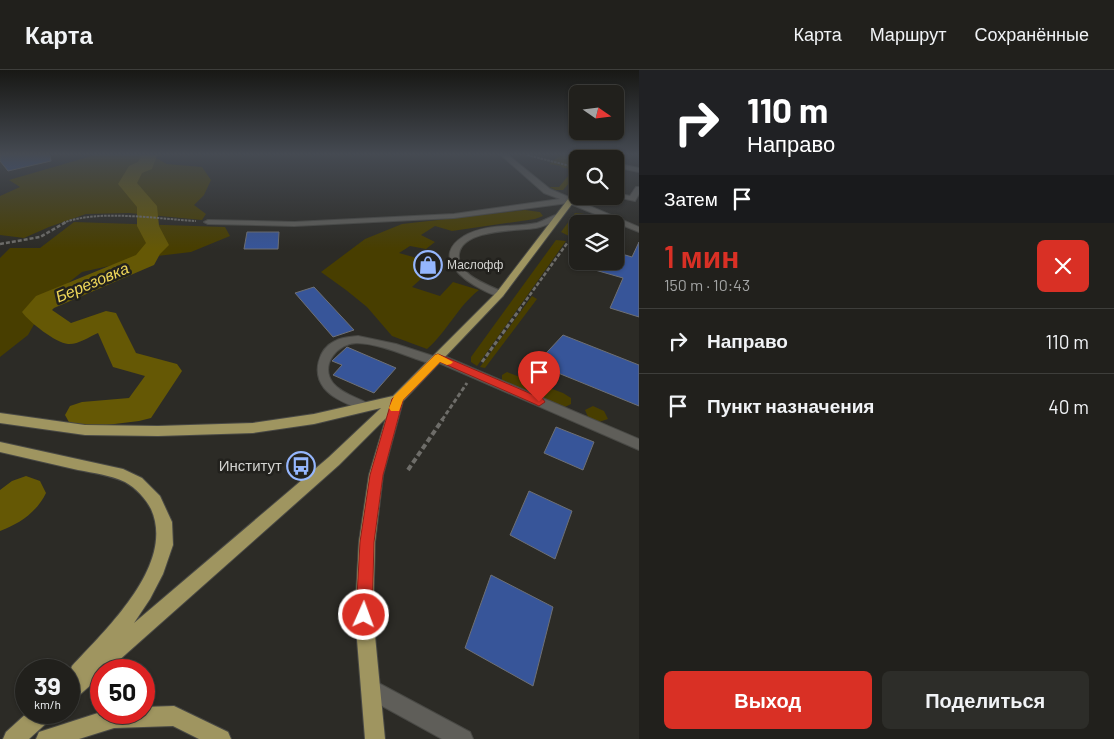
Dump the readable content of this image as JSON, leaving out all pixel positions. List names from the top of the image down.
{
  "water": ["Березовка"],
  "places": {
    "shop": ["Маслофф"],
    "bus stop": ["Институт"]
  },
  "north": "right",
  "page": {
    "header": "Карта",
    "nav": ["Карта", "Маршрут", "Сохранённые"],
    "turn": ["110 m", "Направо"],
    "then": "Затем",
    "heading": ["1 мин", "150 m · 10:43"],
    "list": [
      {
        "name": "Направо",
        "value": "110 m"
      },
      {
        "name": "Пункт назначения",
        "value": "40 m"
      }
    ],
    "speed": "39 km/h",
    "limit": "50",
    "buttons": ["Выход", "Поделиться"]
  }
}
